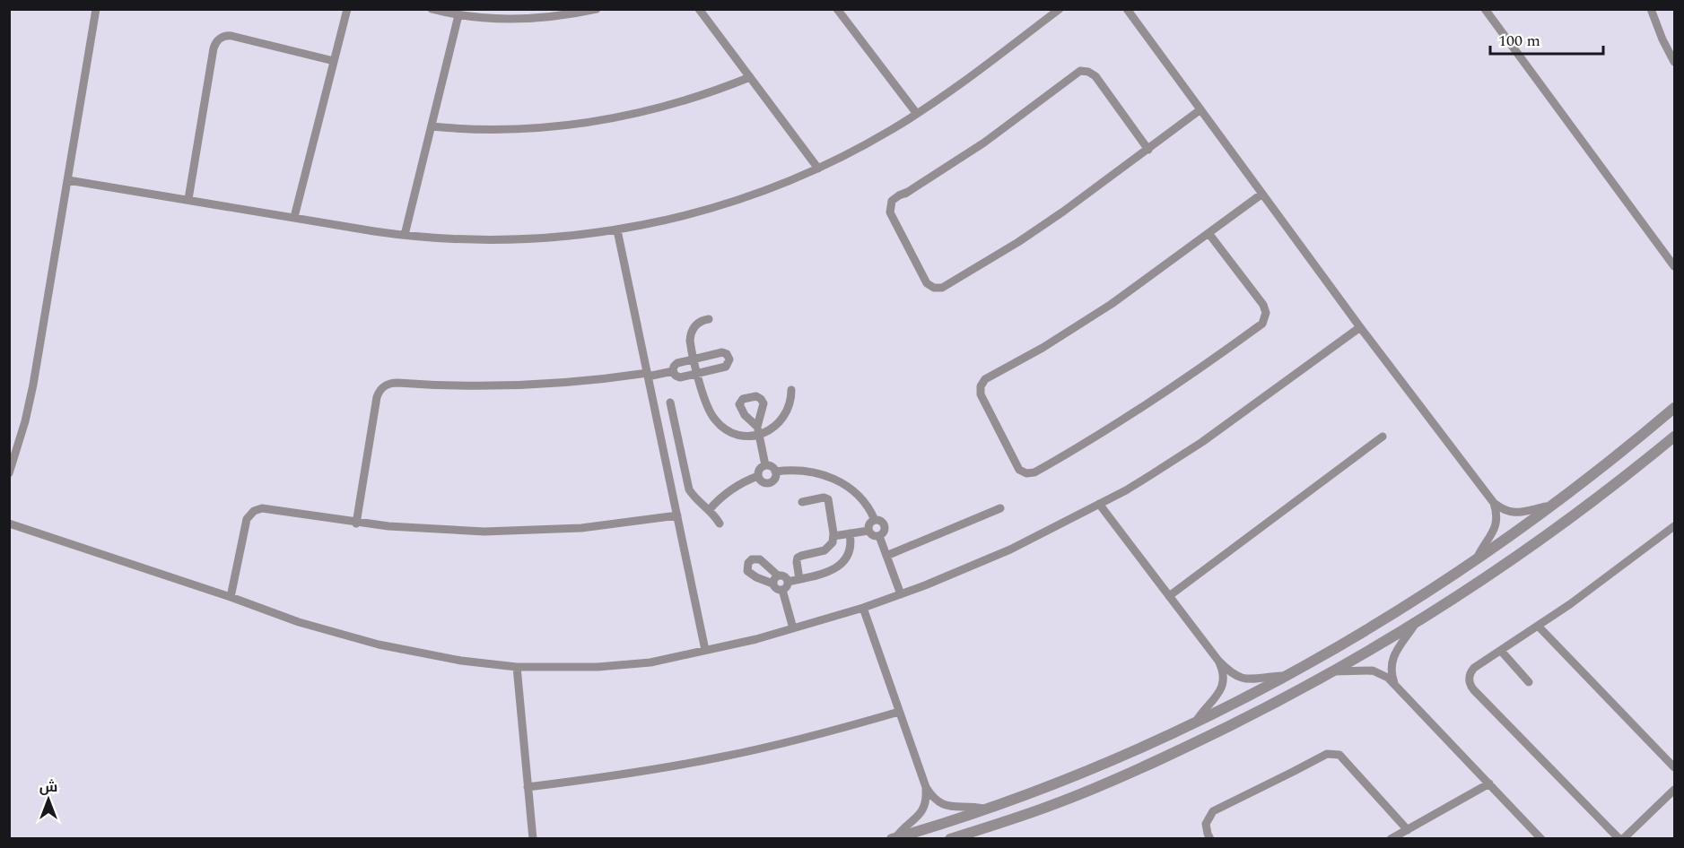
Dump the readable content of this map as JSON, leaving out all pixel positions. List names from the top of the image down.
{
  "scale_bar": "100 m",
  "north": "top"
}
